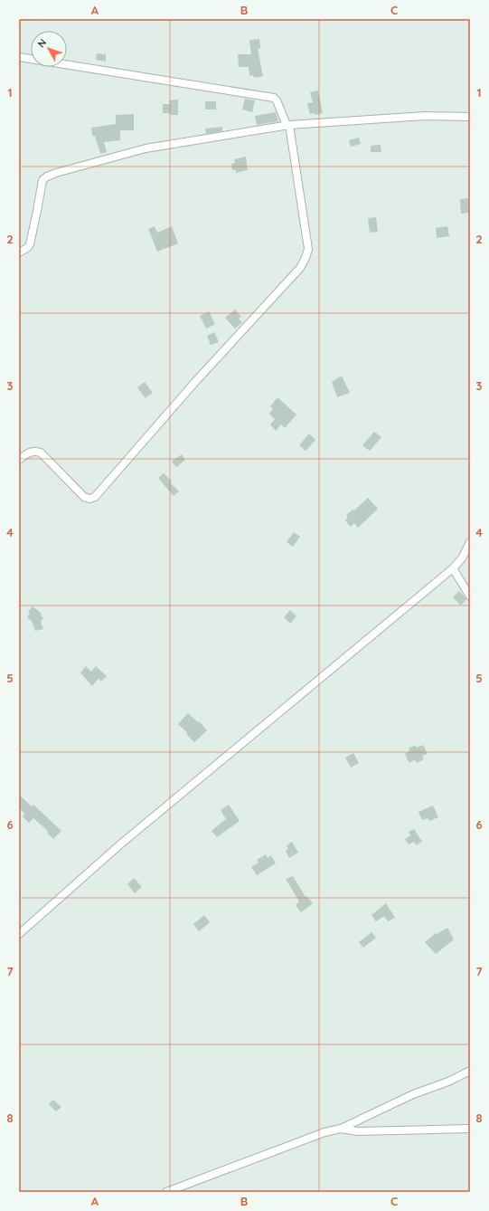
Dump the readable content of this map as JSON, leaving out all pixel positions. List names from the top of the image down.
{
  "north": "top left",
  "grid": {
    "columns": ["A", "B", "C"],
    "rows": [
      "1",
      "2",
      "3",
      "4",
      "5",
      "6",
      "7",
      "8"
    ]
  }
}
